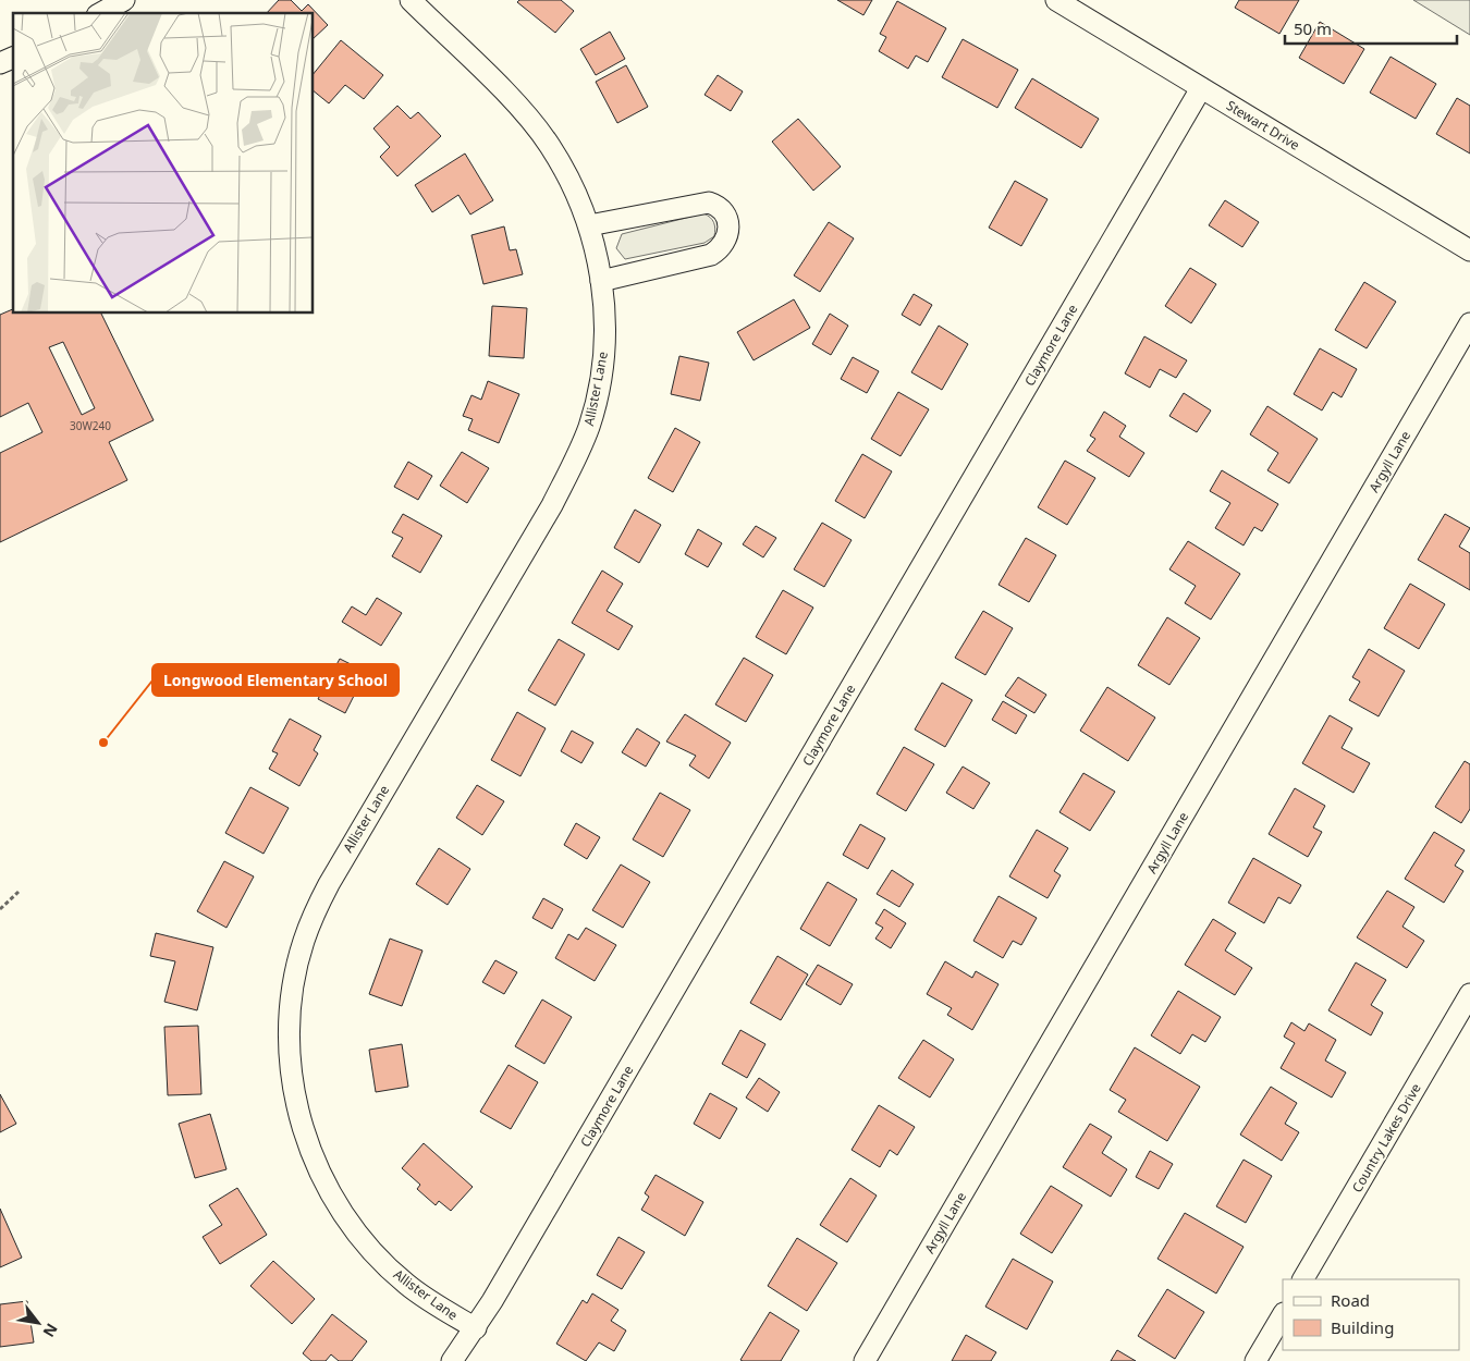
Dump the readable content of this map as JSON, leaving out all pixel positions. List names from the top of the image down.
{
  "streets": {
    "street": [
      "Stewart Drive",
      "Claymore Lane",
      "Allister Lane",
      "Argyll Lane",
      "Country Lakes Drive"
    ]
  },
  "crossings": [
    ["Stewart Drive", "Claymore Lane"],
    ["Claymore Lane", "Allister Lane"]
  ],
  "places": ["Longwood Elementary School"],
  "house_numbers": ["30W240"],
  "legend": ["Road", "Building"],
  "scale_bar": "50 m",
  "north": "bottom right"
}
